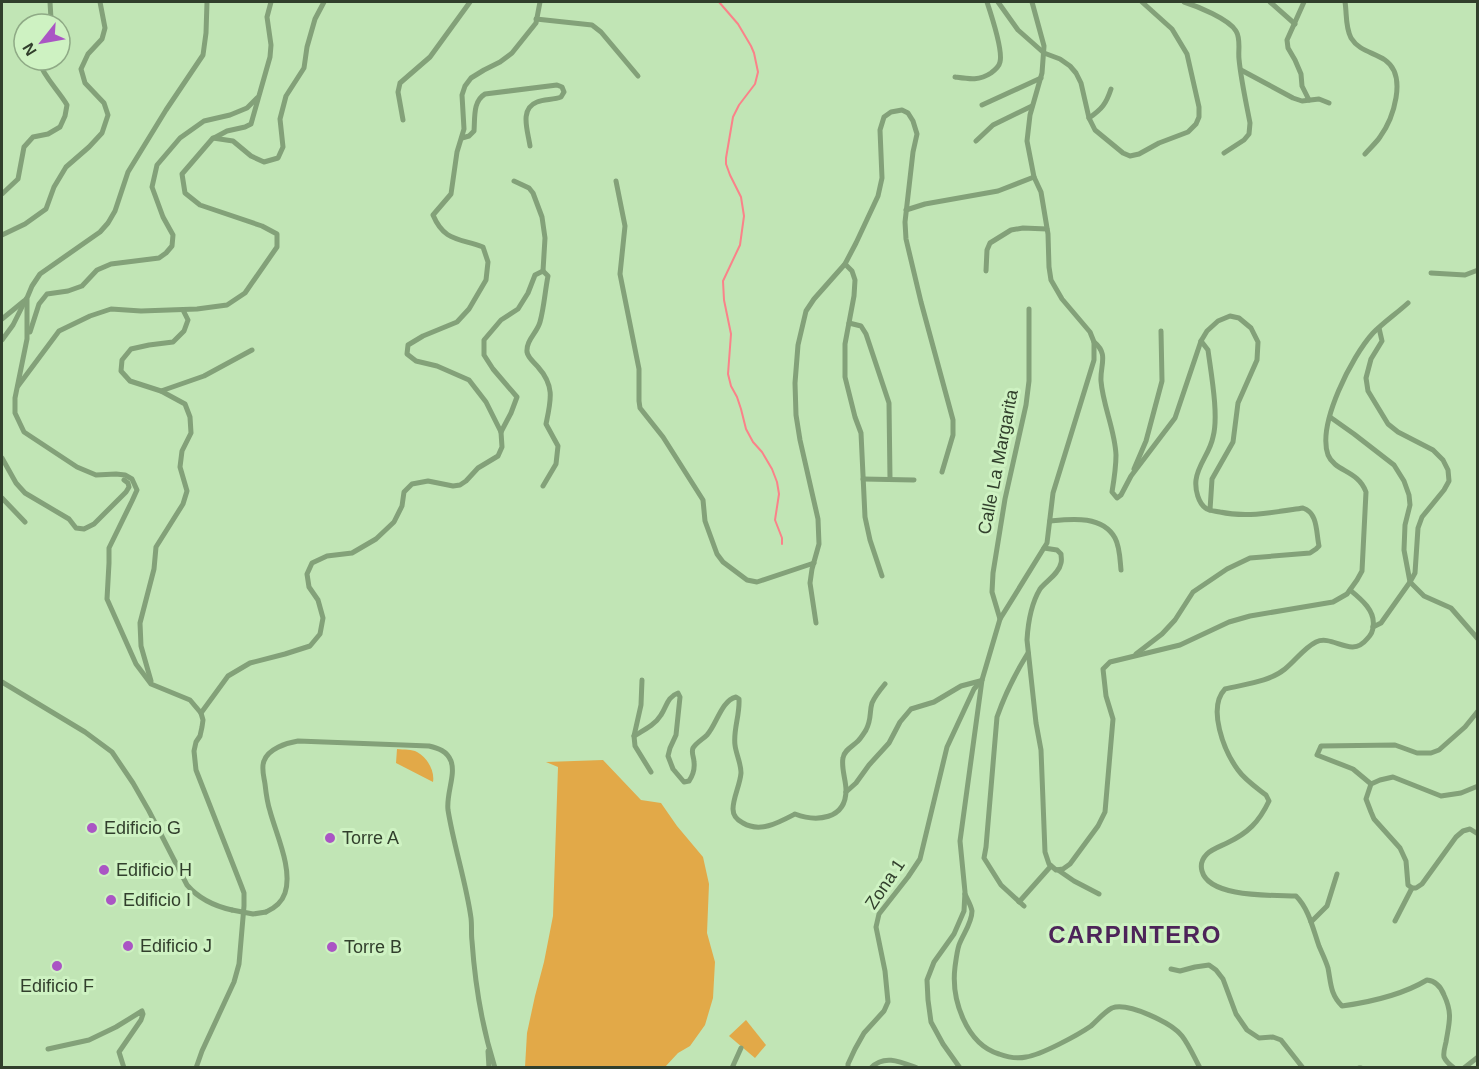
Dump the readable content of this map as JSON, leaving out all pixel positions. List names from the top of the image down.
{
  "streets": {
    "street": ["Calle La Margarita", "Zona 1"]
  },
  "districts": ["CARPINTERO"],
  "places": [
    "Edificio G",
    "Torre A",
    "Edificio H",
    "Edificio I",
    "Edificio J",
    "Torre B",
    "Edificio F"
  ],
  "north": "bottom left"
}
